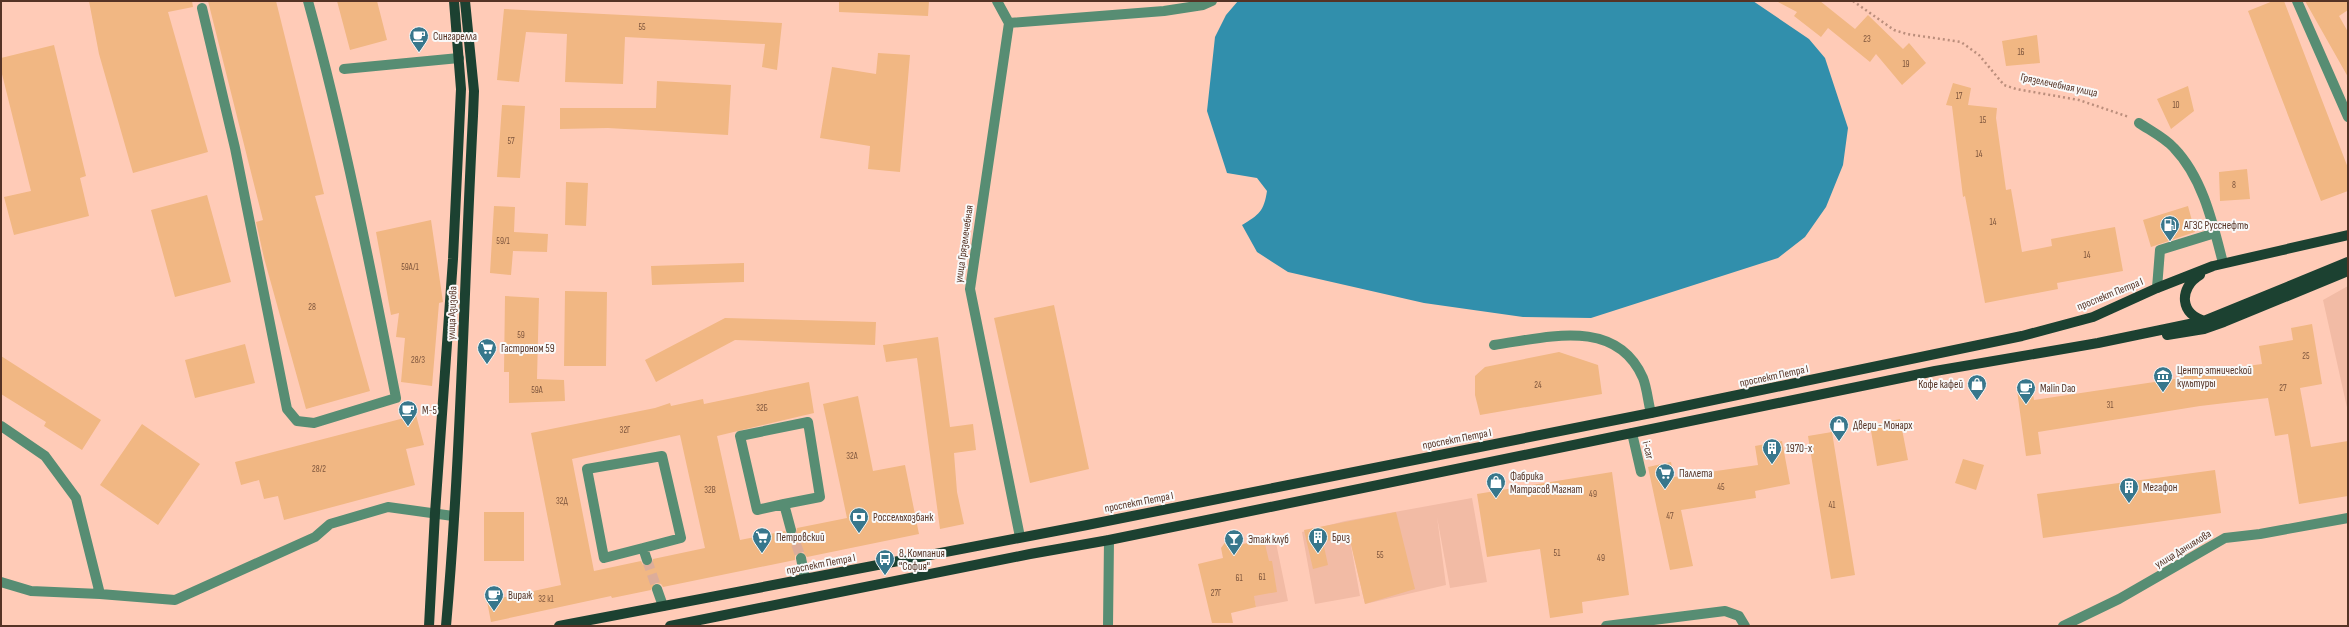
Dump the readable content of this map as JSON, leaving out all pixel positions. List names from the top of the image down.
{
  "streets": {
    "main road": ["проспект Петра I", "улица Азизова"],
    "street": ["улица Грязелечебная", "i-car", "улица Даниялова"],
    "path": ["Грязелечебная улица"]
  },
  "crossings": [
    ["улица Грязелечебная", "проспект Петра I"]
  ],
  "places": {
    "cafe": [
      "Сингарелла",
      "Malin Dao",
      "М-5",
      "Вираж"
    ],
    "fuel station": ["АГЗС Русснефть"],
    "supermarket": ["Гастроном 59", "Паллета", "Петровский"],
    "museum": ["Центр этнической культуры"],
    "shop": ["Кофе кафей", "Двери - Монарх", "Фабрика Матрасов Магнат"],
    "building": ["1970-х", "Мегафон", "Бриз"],
    "bank": ["Россельхозбанк"],
    "bar": ["Этаж клуб"],
    "bus stop": ["8. Компания \"София\""]
  },
  "house_numbers": [
    "55",
    "23",
    "16",
    "19",
    "17",
    "10",
    "15",
    "57",
    "14",
    "8",
    "14",
    "59/1",
    "14",
    "59А/1",
    "28",
    "59",
    "25",
    "28/3",
    "24",
    "27",
    "59А",
    "31",
    "32Б",
    "32Г",
    "32А",
    "28/2",
    "45",
    "32В",
    "49",
    "32Д",
    "41",
    "47",
    "51",
    "55",
    "49",
    "61",
    "61",
    "27Г",
    "32 к1"
  ]
}
